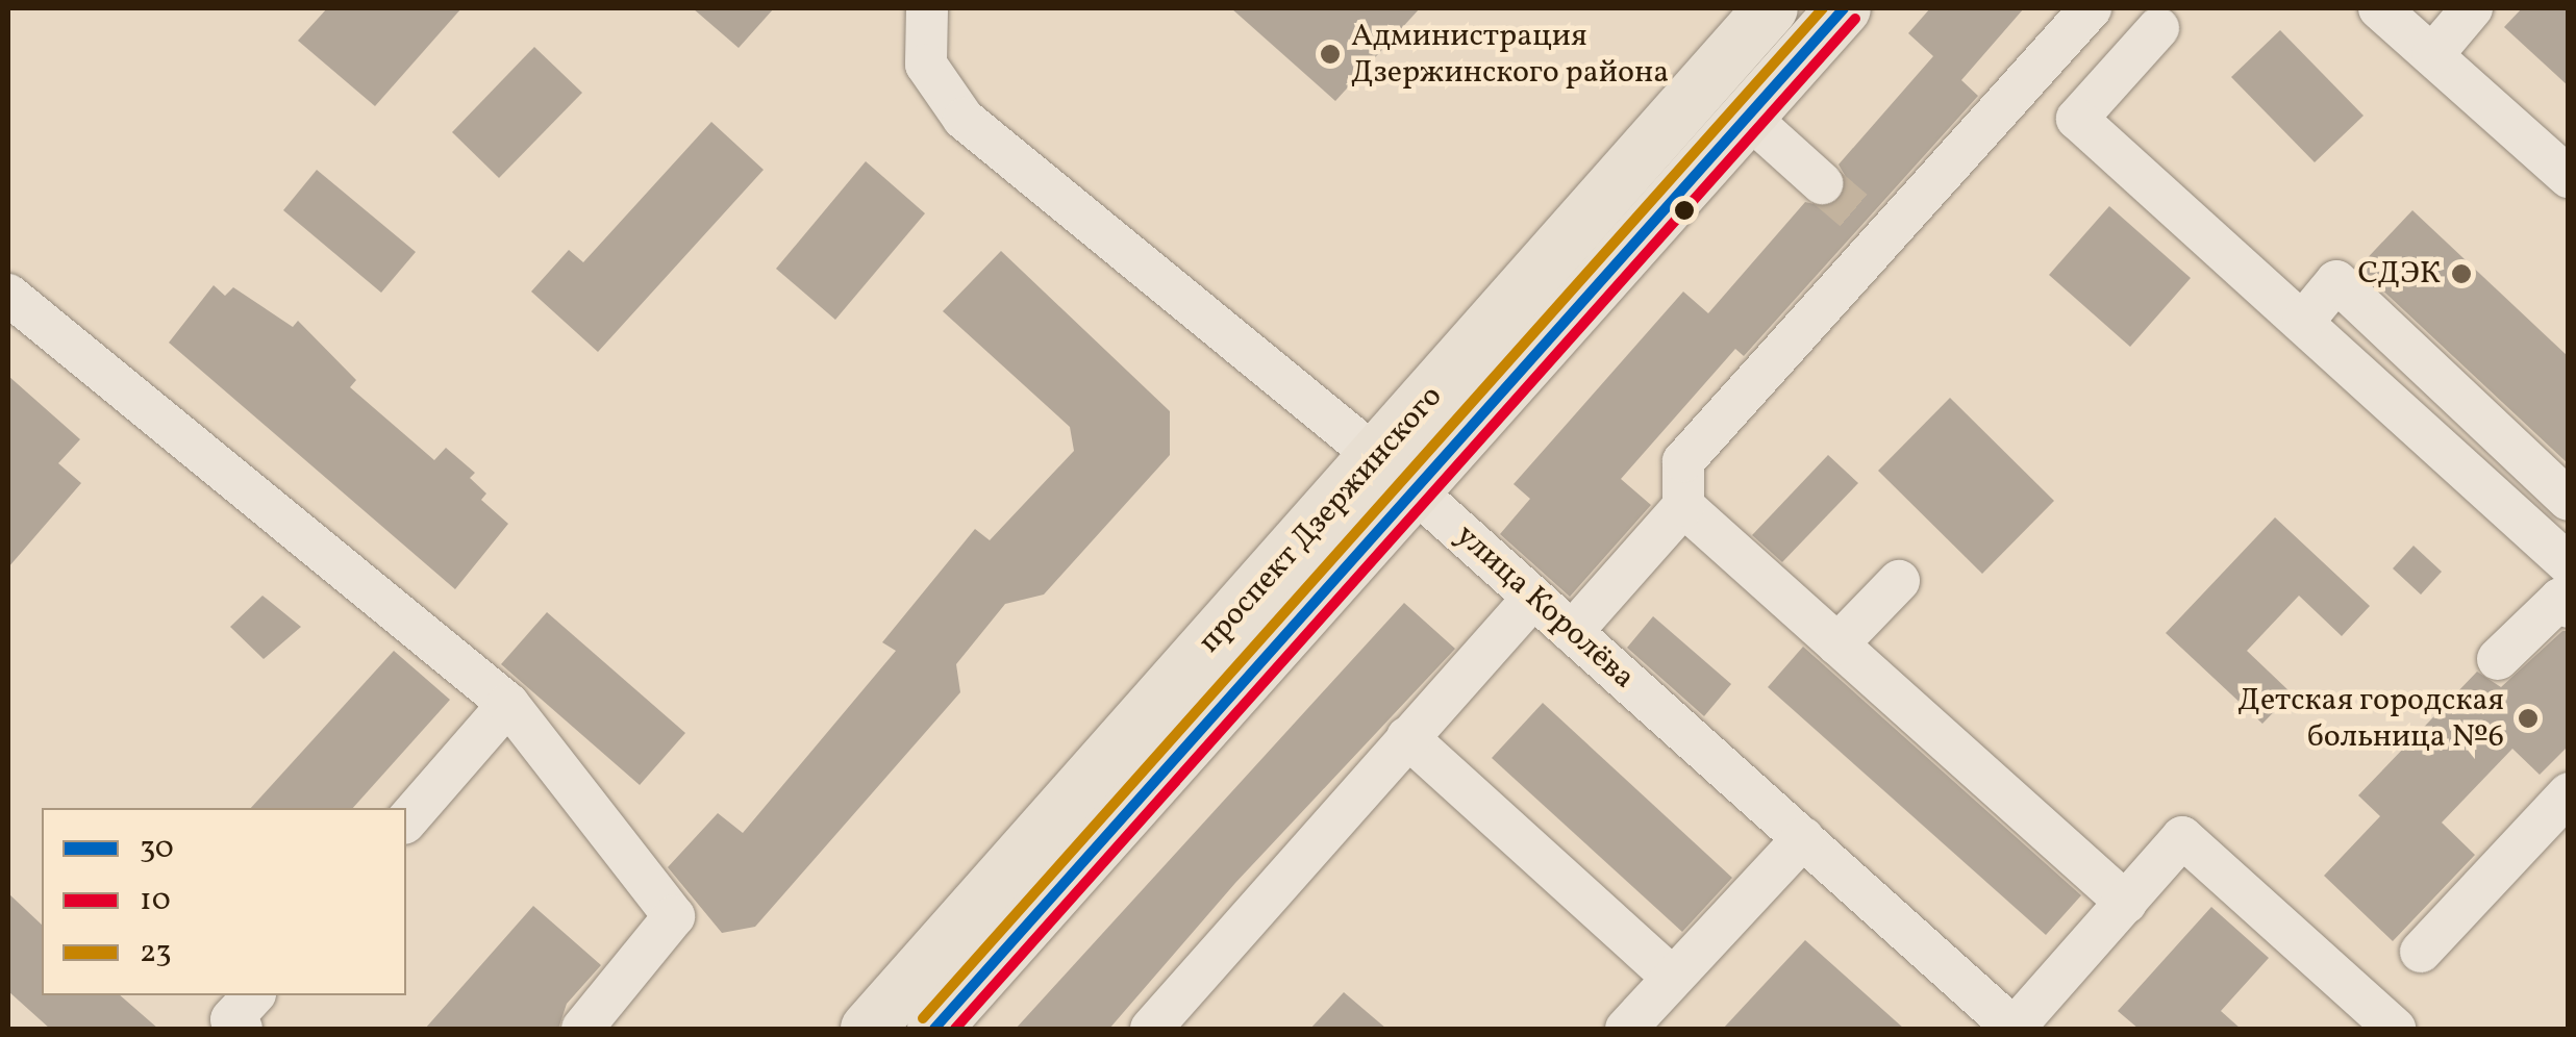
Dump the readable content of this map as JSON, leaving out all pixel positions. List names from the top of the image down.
{
  "streets": {
    "main road": ["проспект Дзержинского"],
    "street": ["улица Королёва"]
  },
  "crossings": [
    ["проспект Дзержинского", "улица Королёва"]
  ],
  "places": ["Администрация Дзержинского района", "СДЭК", "Детская городская больница №6"],
  "lines": ["transit line 30", "transit line 23", "transit line 10"],
  "legend": ["30", "10", "23"]
}
